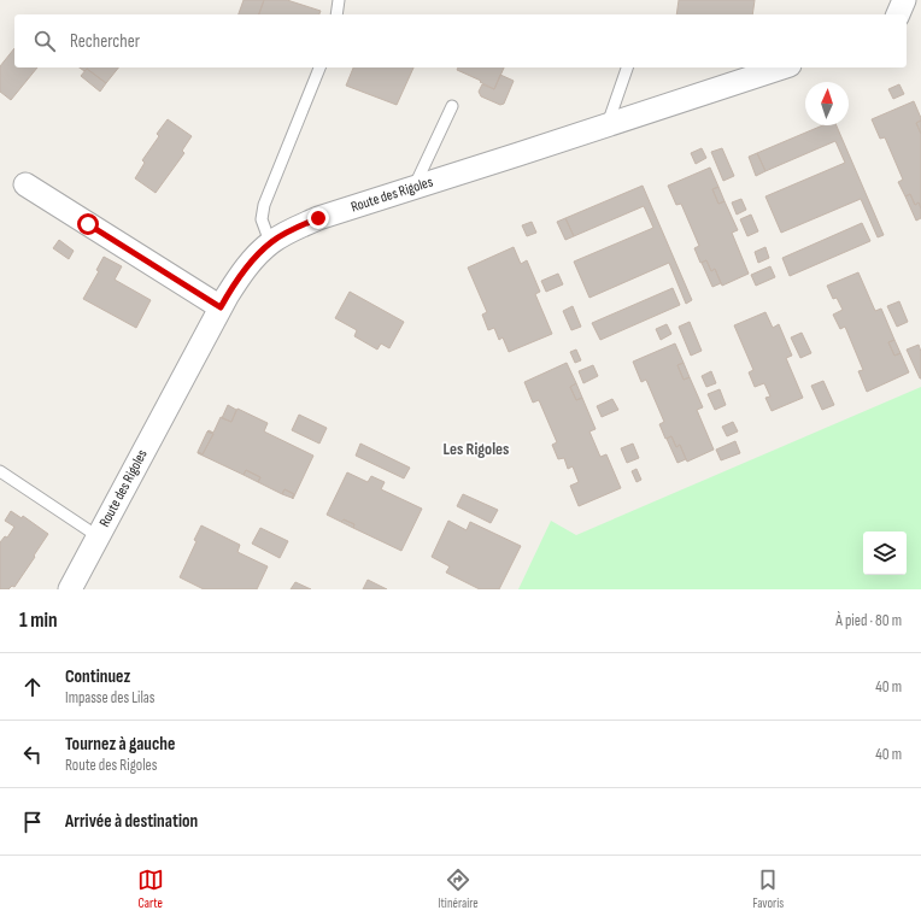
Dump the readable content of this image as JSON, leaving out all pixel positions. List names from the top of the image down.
{
  "streets": {
    "street": ["Route des Rigoles"]
  },
  "districts": ["Les Rigoles"],
  "north": "top",
  "page": {
    "search": "Rechercher",
    "heading": ["1 min", "À pied · 80 m"],
    "list": [
      ["Continuez", "Impasse des Lilas", "40 m"],
      ["Tournez à gauche", "Route des Rigoles", "40 m"],
      "Arrivée à destination"
    ],
    "nav": ["Carte", "Itinéraire", "Favoris"]
  }
}
